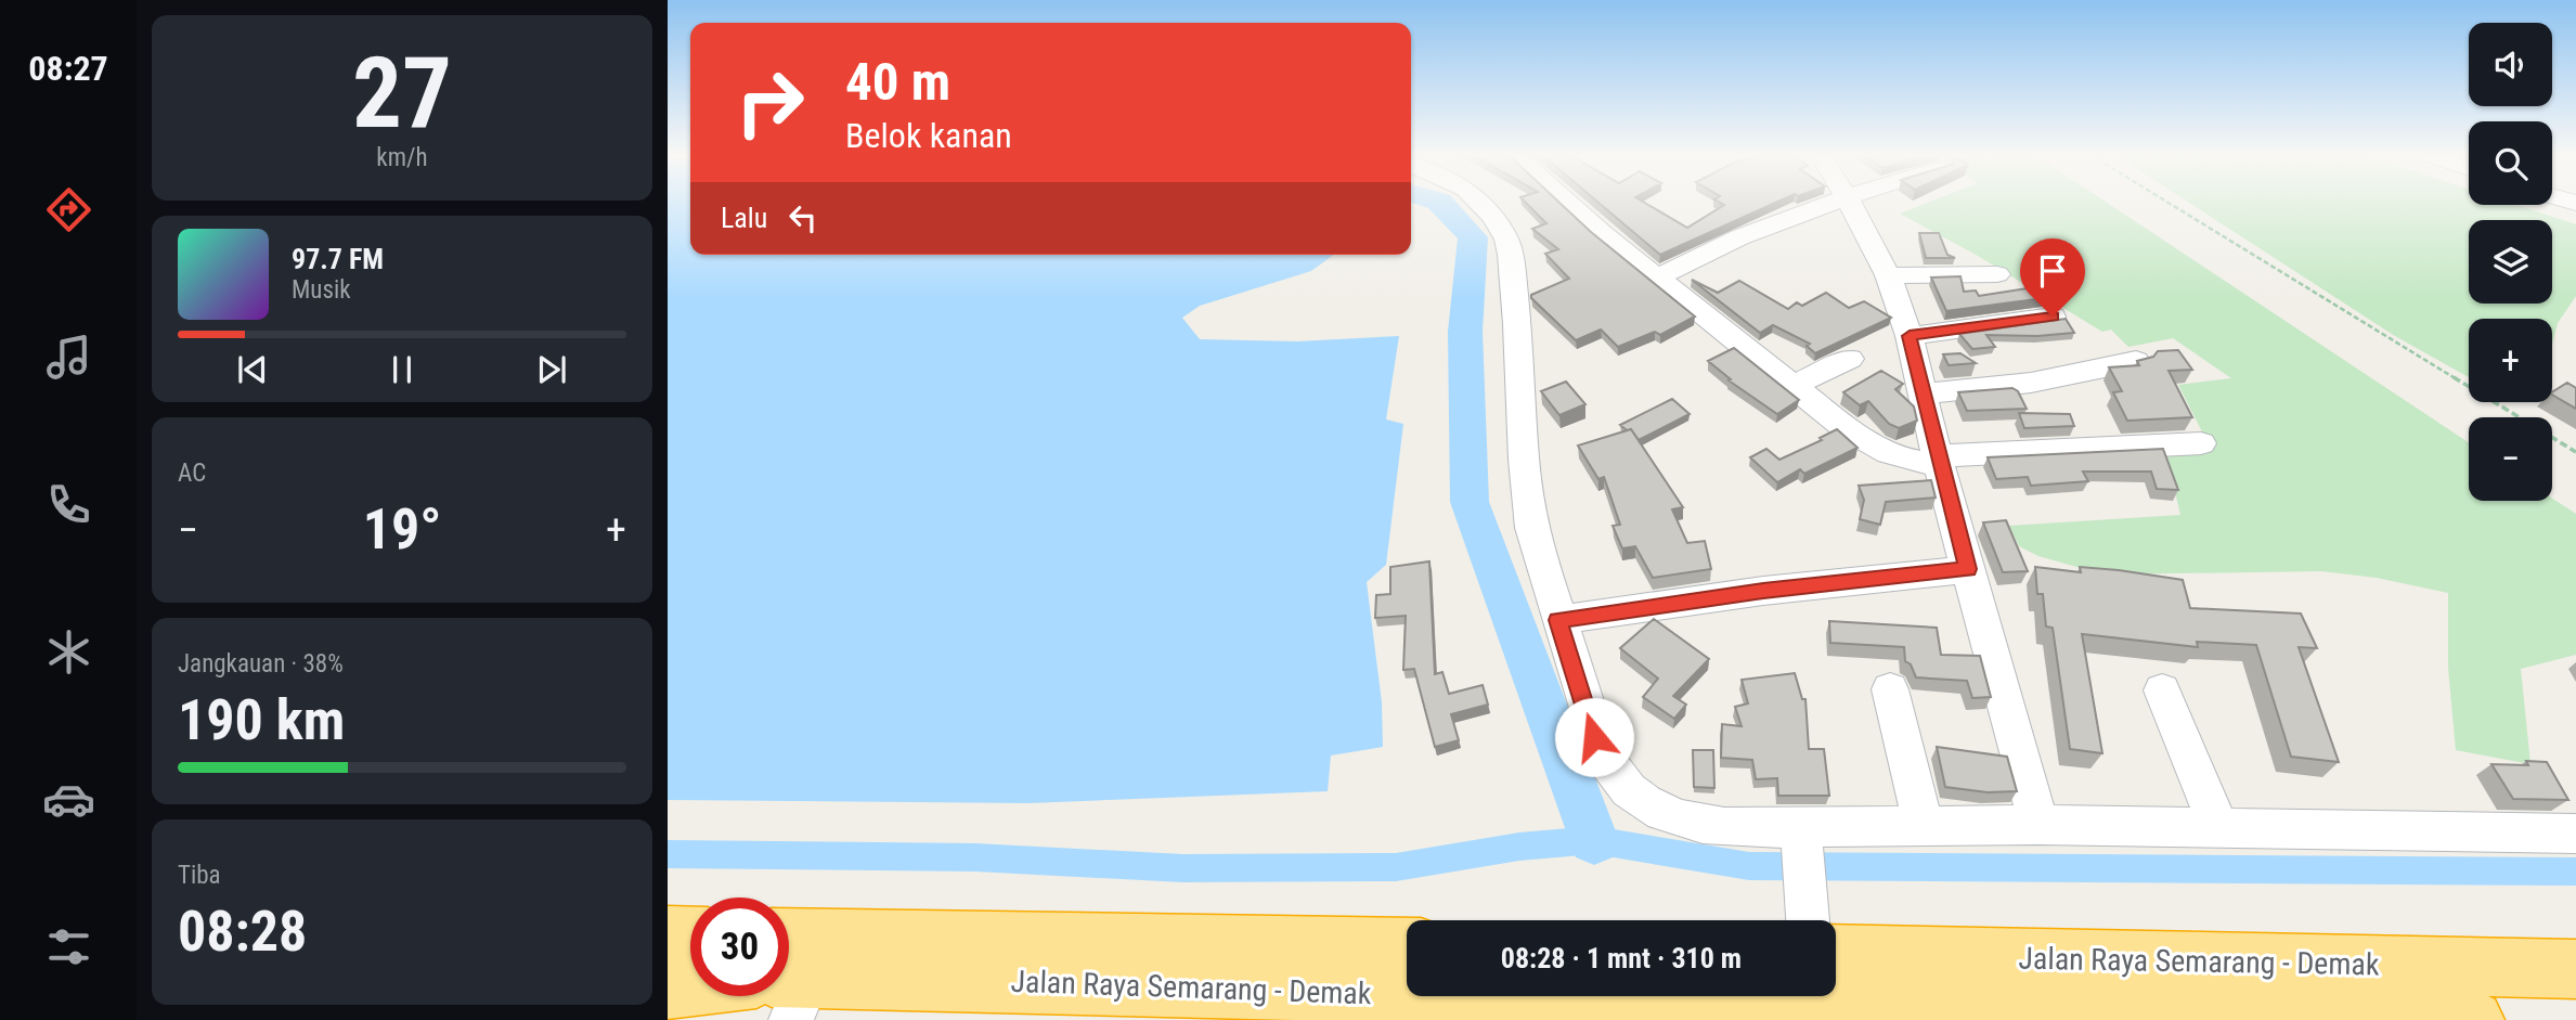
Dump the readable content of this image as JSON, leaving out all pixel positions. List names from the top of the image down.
{
  "streets": {
    "highway": ["Jalan Raya Semarang - Demak"]
  },
  "page": {
    "tabs": "08:27",
    "tile": [
      ["27", "km/h"],
      "AC",
      ["Jangkauan · 38%", "190 km"],
      ["Tiba", "08:28"]
    ],
    "map_buttons": ["+", "−"],
    "turn": ["40 m", "Belok kanan"],
    "then": "Lalu",
    "song": ["97.7 FM", "Musik"],
    "heat": ["−", "19°", "+"],
    "limit": "30",
    "trip": "08:28 · 1 mnt · 310 m"
  }
}
